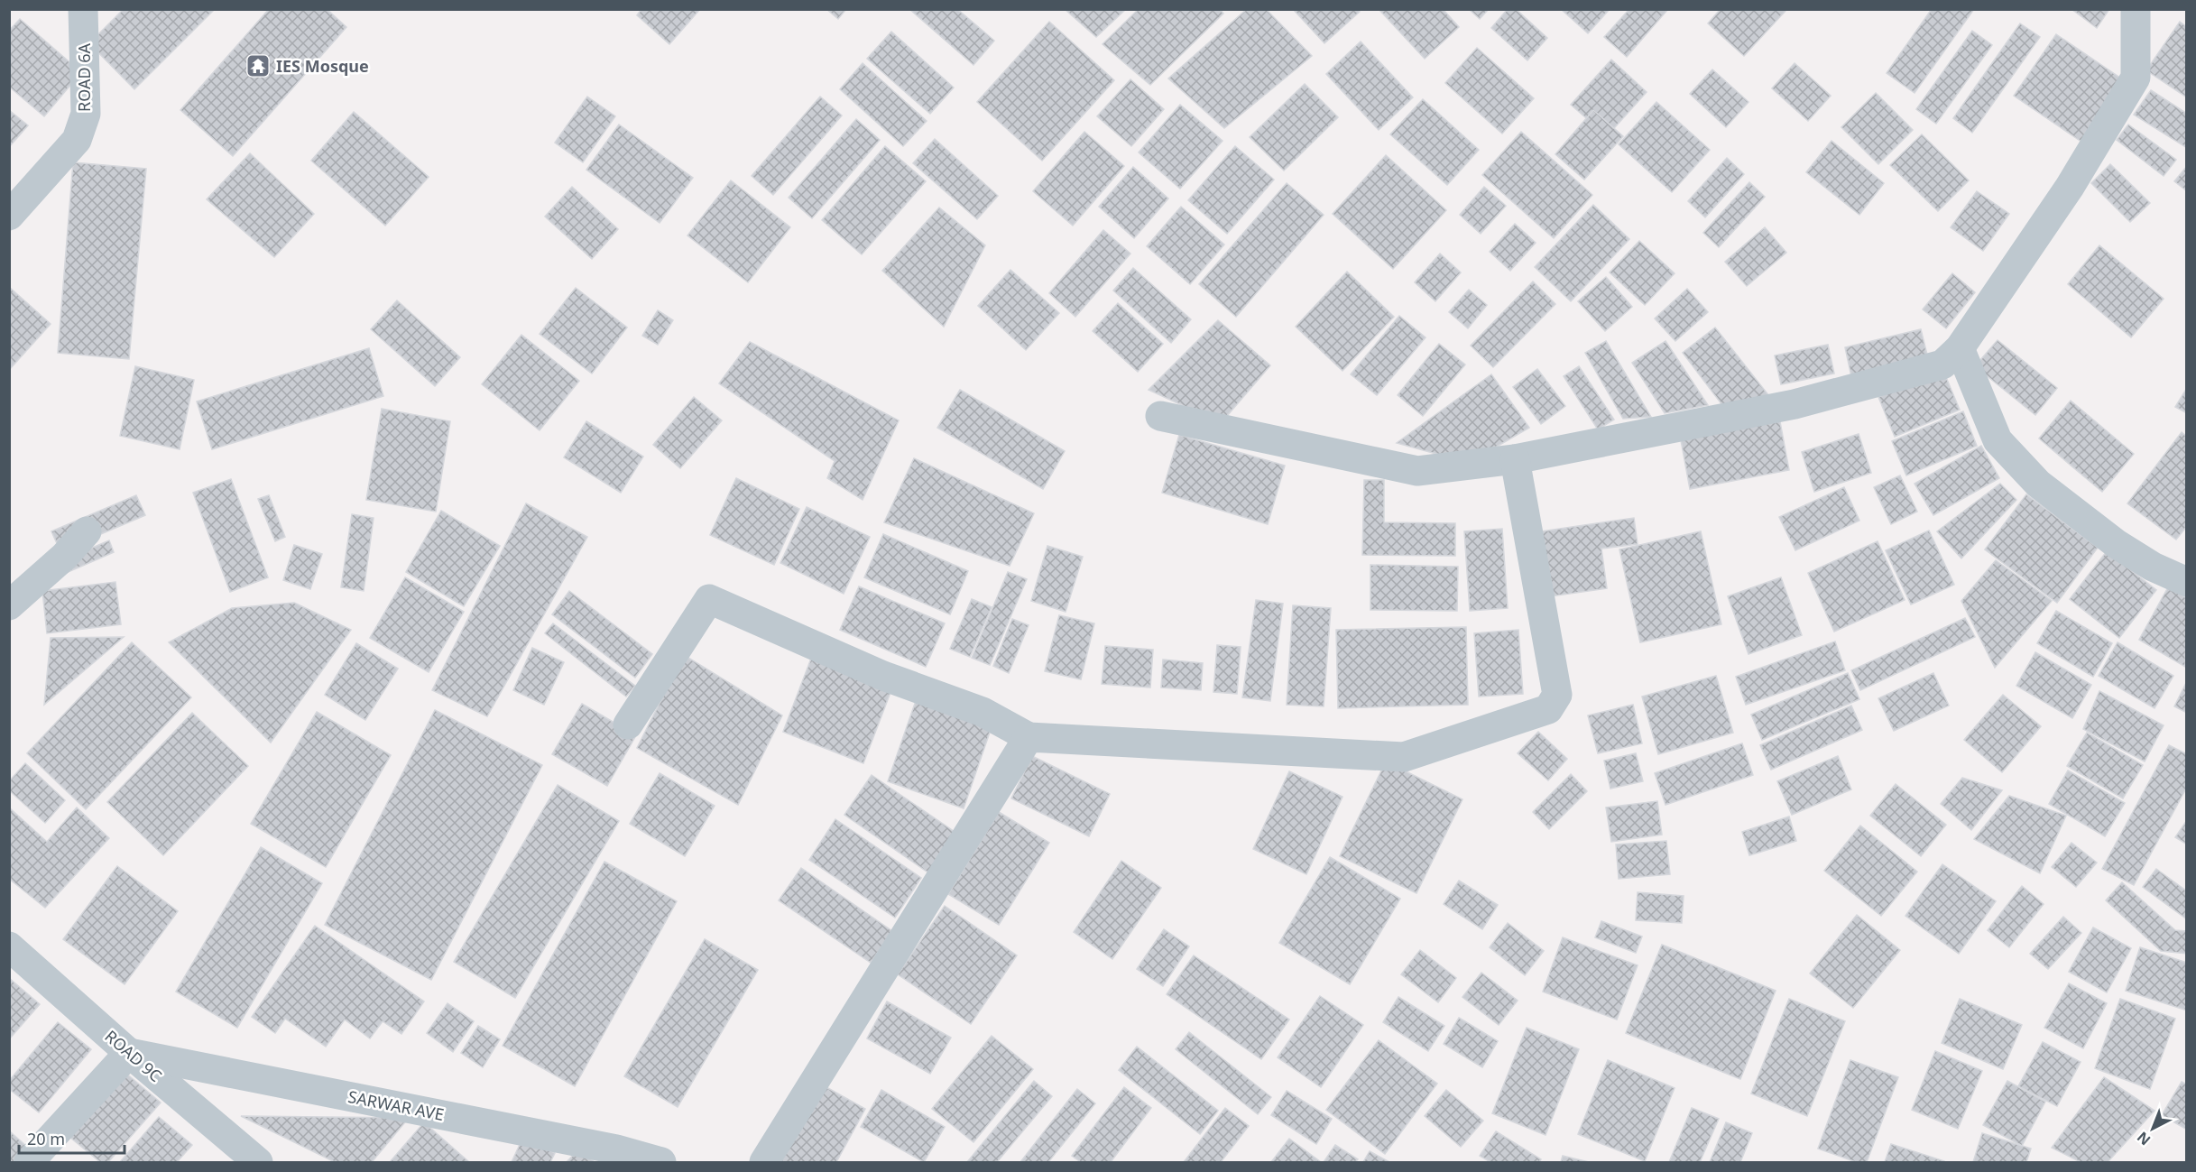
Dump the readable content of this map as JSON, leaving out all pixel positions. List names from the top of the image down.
{
  "streets": {
    "street": ["ROAD 6A", "ROAD 9C", "SARWAR AVE"]
  },
  "crossings": [
    ["ROAD 9C", "SARWAR AVE"]
  ],
  "places": {
    "temple": ["IES Mosque"]
  },
  "scale_bar": "20 m",
  "north": "bottom left"
}
